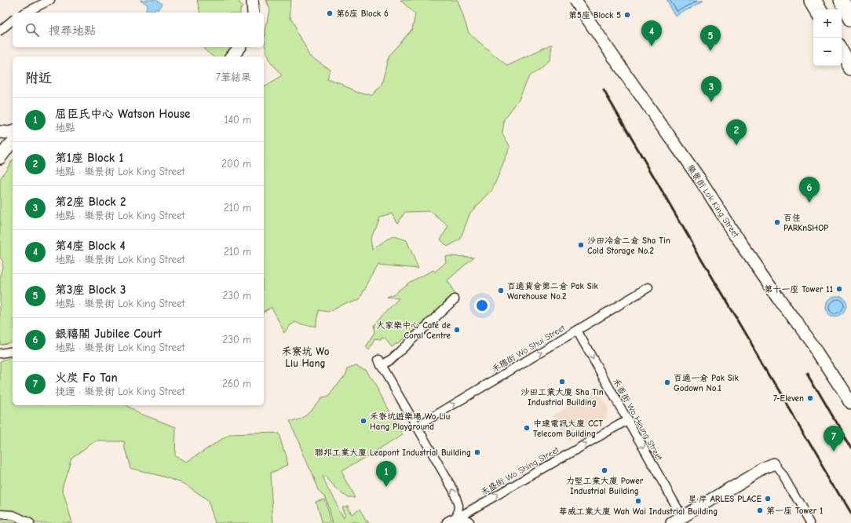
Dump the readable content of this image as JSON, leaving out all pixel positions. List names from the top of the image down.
{
  "streets": {
    "street": [
      "樂景街 Lok King Street",
      "禾穗街 Wo Shui Street",
      "禾香街 Wo Heung Street",
      "禾盛街 Wo Shing Street"
    ]
  },
  "crossings": [
    ["禾穗街 Wo Shui Street", "禾香街 Wo Heung Street"],
    ["禾香街 Wo Heung Street", "禾盛街 Wo Shing Street"]
  ],
  "one_way": ["禾穗街 Wo Shui Street", "禾香街 Wo Heung Street", "禾盛街 Wo Shing Street"],
  "districts": ["禾寮坑 Wo Liu Hang"],
  "places": [
    "第6座 Block 6",
    "第5座 Block 5",
    "百佳 PARKnSHOP",
    "沙田冷倉二倉 Sha Tin Cold Storage No.2",
    "第十一座 Tower 11",
    "百適貨倉第二倉 Pak Sik Warehouse No.2",
    "大家樂中心 Café de Coral Centre",
    "沙田工業大廈 Sha Tin Industrial Building",
    "百適一倉 Pak Sik Godown No.1",
    "7-Eleven",
    "禾寮坑遊樂場 Wo Liu Hang Playground",
    "中建電訊大廈 CCT Telecom Building",
    "聯邦工業大廈 Leapont Industrial Building",
    "力堅工業大廈 Power Industrial Building",
    "星·岸 ARLES PLACE",
    "華威工業大廈 Wah Wai Industrial Building",
    "第一座 Tower 1"
  ],
  "page": {
    "map_buttons": ["+", "−"],
    "search": "搜尋地點",
    "pins": [
      "4",
      "5",
      "3",
      "2",
      "6",
      "7",
      "1"
    ],
    "heading": ["附近", "7筆結果"],
    "list": [
      {
        "mark": "1",
        "name": "屈臣氏中心 Watson House",
        "note": "地點",
        "value": "140 m"
      },
      {
        "mark": "2",
        "name": "第1座 Block 1",
        "note": "地點 · 樂景街 Lok King Street",
        "value": "200 m"
      },
      {
        "mark": "3",
        "name": "第2座 Block 2",
        "note": "地點 · 樂景街 Lok King Street",
        "value": "210 m"
      },
      {
        "mark": "4",
        "name": "第4座 Block 4",
        "note": "地點 · 樂景街 Lok King Street",
        "value": "210 m"
      },
      {
        "mark": "5",
        "name": "第3座 Block 3",
        "note": "地點 · 樂景街 Lok King Street",
        "value": "230 m"
      },
      {
        "mark": "6",
        "name": "銀禧閣 Jubilee Court",
        "note": "地點 · 樂景街 Lok King Street",
        "value": "230 m"
      },
      {
        "mark": "7",
        "name": "火炭 Fo Tan",
        "note": "捷運 · 樂景街 Lok King Street",
        "value": "260 m"
      }
    ]
  }
}
